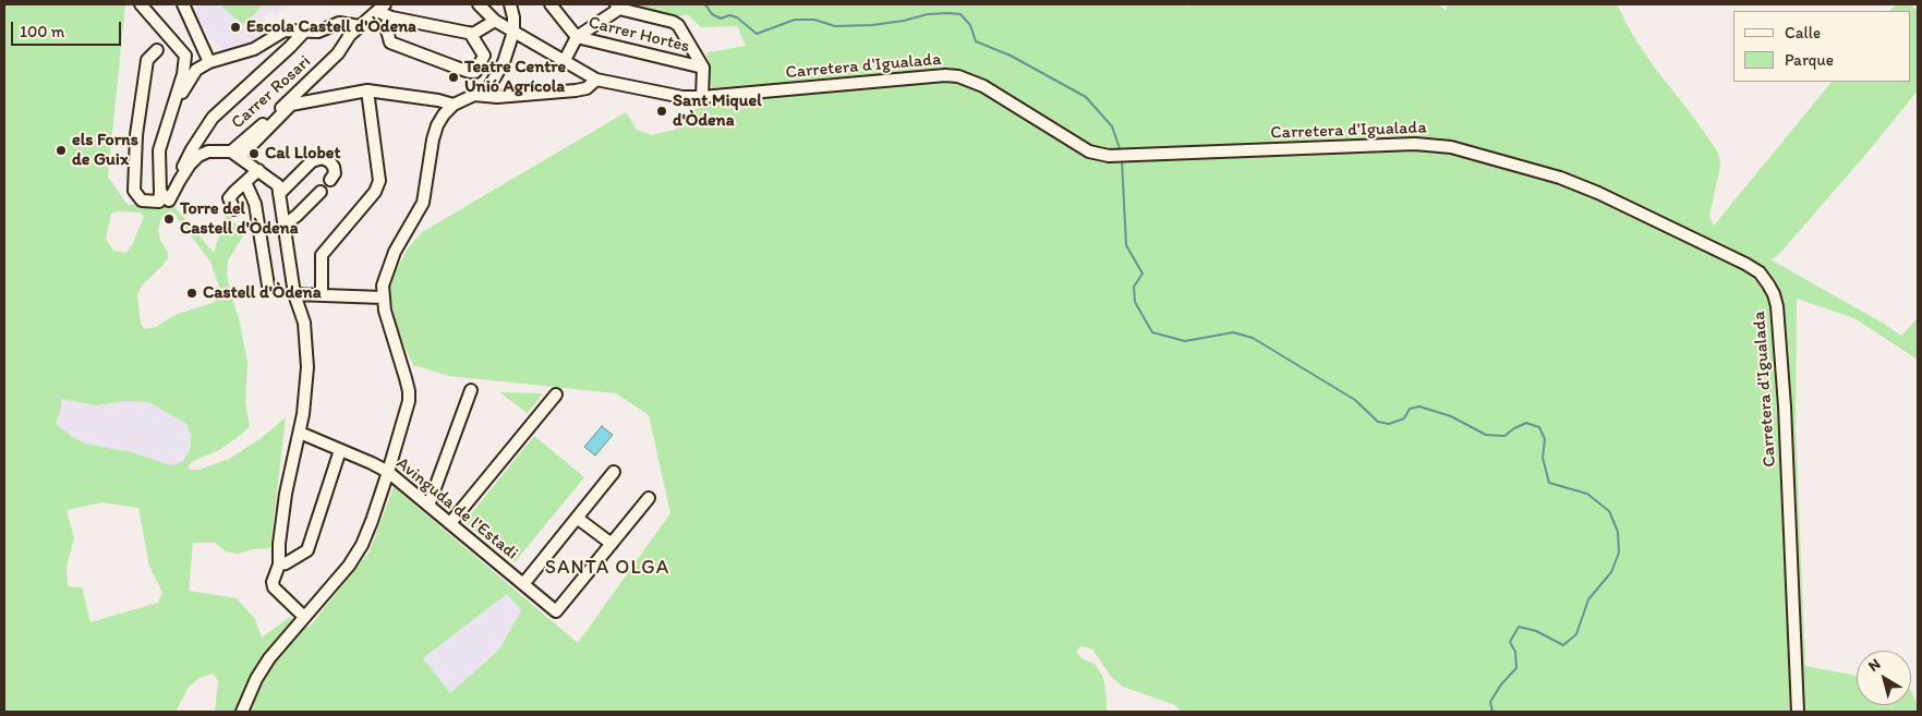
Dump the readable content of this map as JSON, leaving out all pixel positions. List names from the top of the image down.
{
  "streets": {
    "street": [
      "Carrer Hortes",
      "Carretera d'Igualada",
      "Carrer Rosari",
      "Avinguda de l'Estadi"
    ]
  },
  "districts": ["SANTA OLGA"],
  "places": [
    "Escola Castell d'Òdena",
    "Teatre Centre Unió Agrícola",
    "Sant Miquel d'Òdena",
    "els Forns de Guix",
    "Cal Llobet",
    "Torre del Castell d'Òdena",
    "Castell d'Òdena"
  ],
  "legend": ["Calle", "Parque"],
  "scale_bar": "100 m",
  "north": "top left"
}
